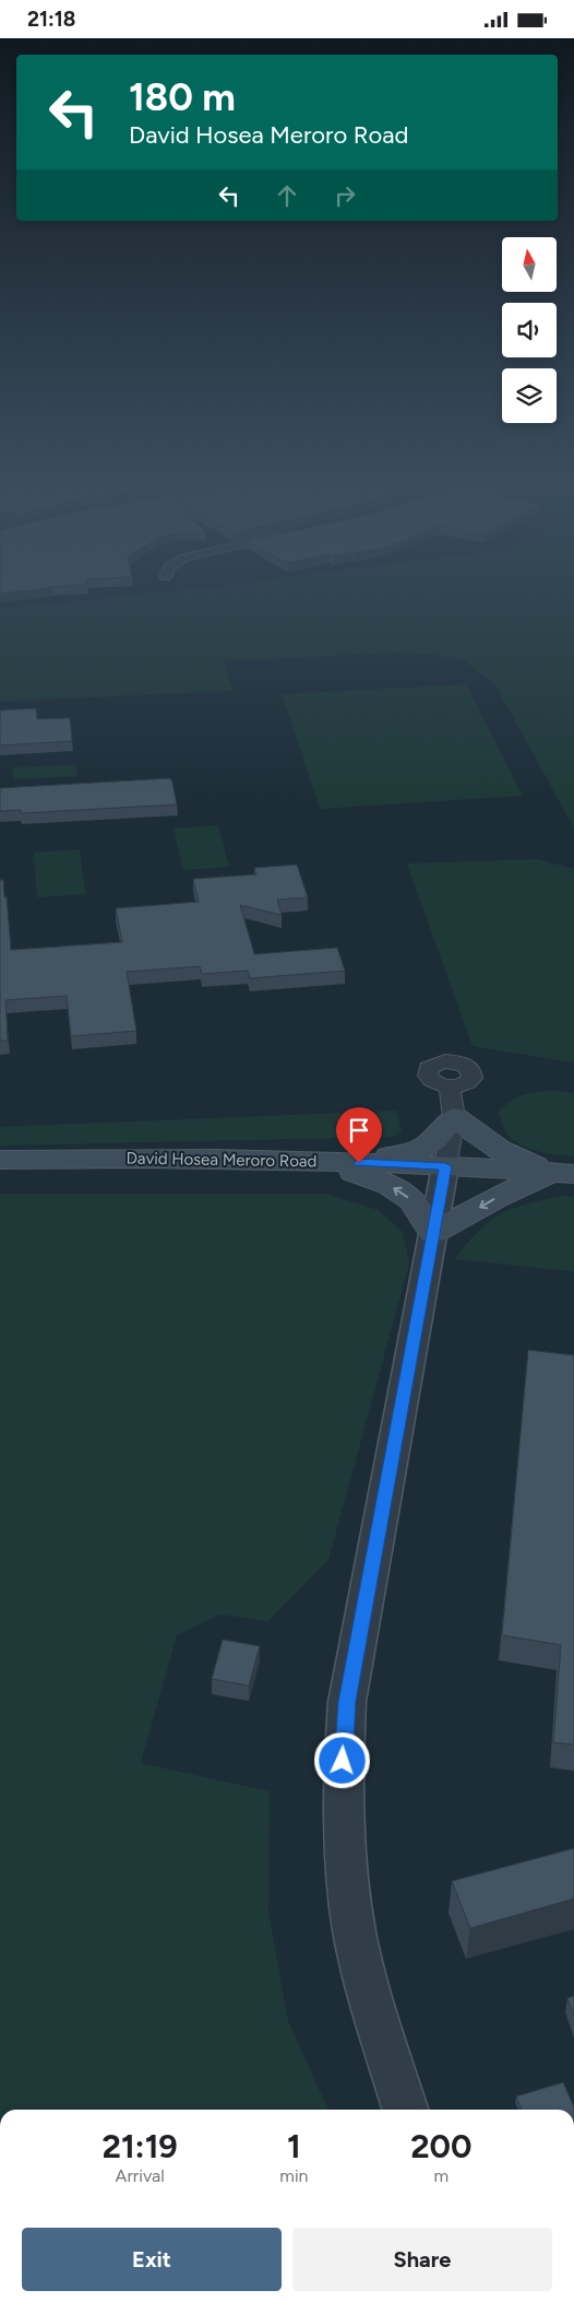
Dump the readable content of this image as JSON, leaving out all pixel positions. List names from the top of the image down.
{
  "streets": {
    "main road": ["David Hosea Meroro Road"]
  },
  "north": "top",
  "page": {
    "status": "21:18",
    "turn": ["180 m", "David Hosea Meroro Road"],
    "eta": [
      "21:19",
      "Arrival",
      "1",
      "min",
      "200",
      "m"
    ],
    "buttons": ["Exit", "Share"]
  }
}
